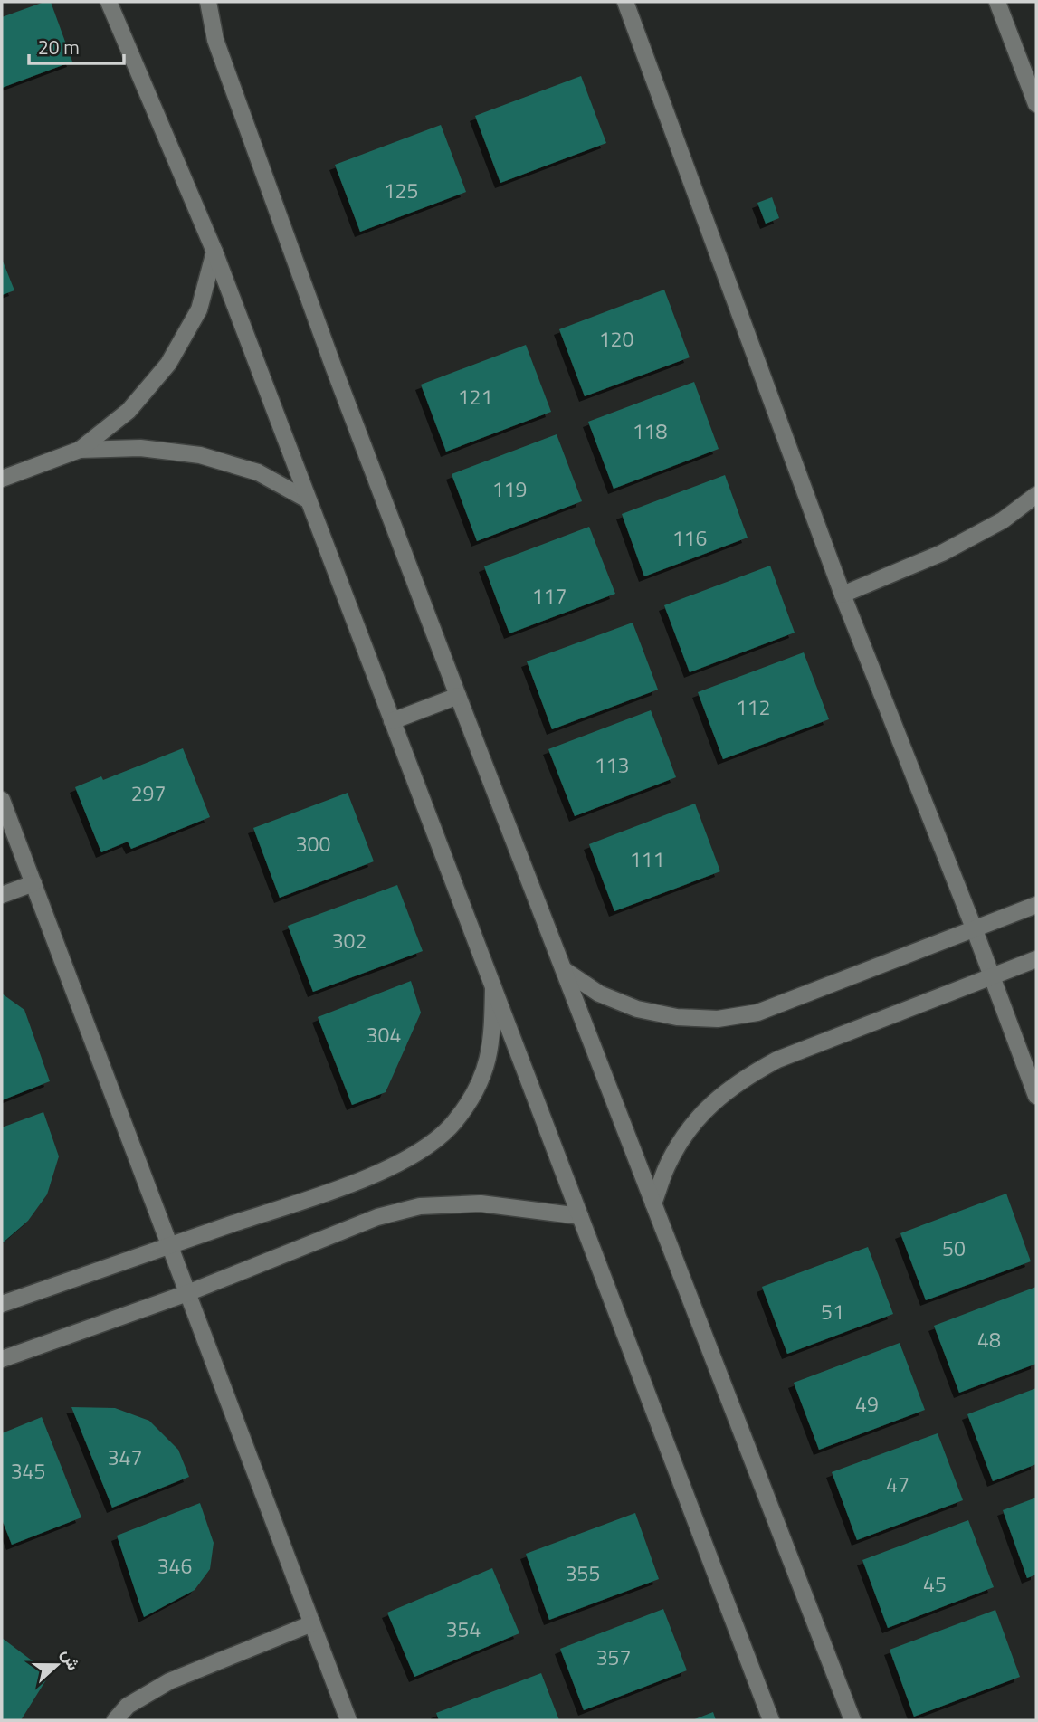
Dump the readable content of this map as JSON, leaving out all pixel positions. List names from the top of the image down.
{
  "house_numbers": [
    "125",
    "120",
    "121",
    "118",
    "119",
    "116",
    "117",
    "112",
    "113",
    "297",
    "300",
    "111",
    "302",
    "304",
    "50",
    "51",
    "48",
    "49",
    "347",
    "345",
    "47",
    "346",
    "355",
    "45",
    "354",
    "357"
  ],
  "scale_bar": "20 m",
  "north": "right"
}
